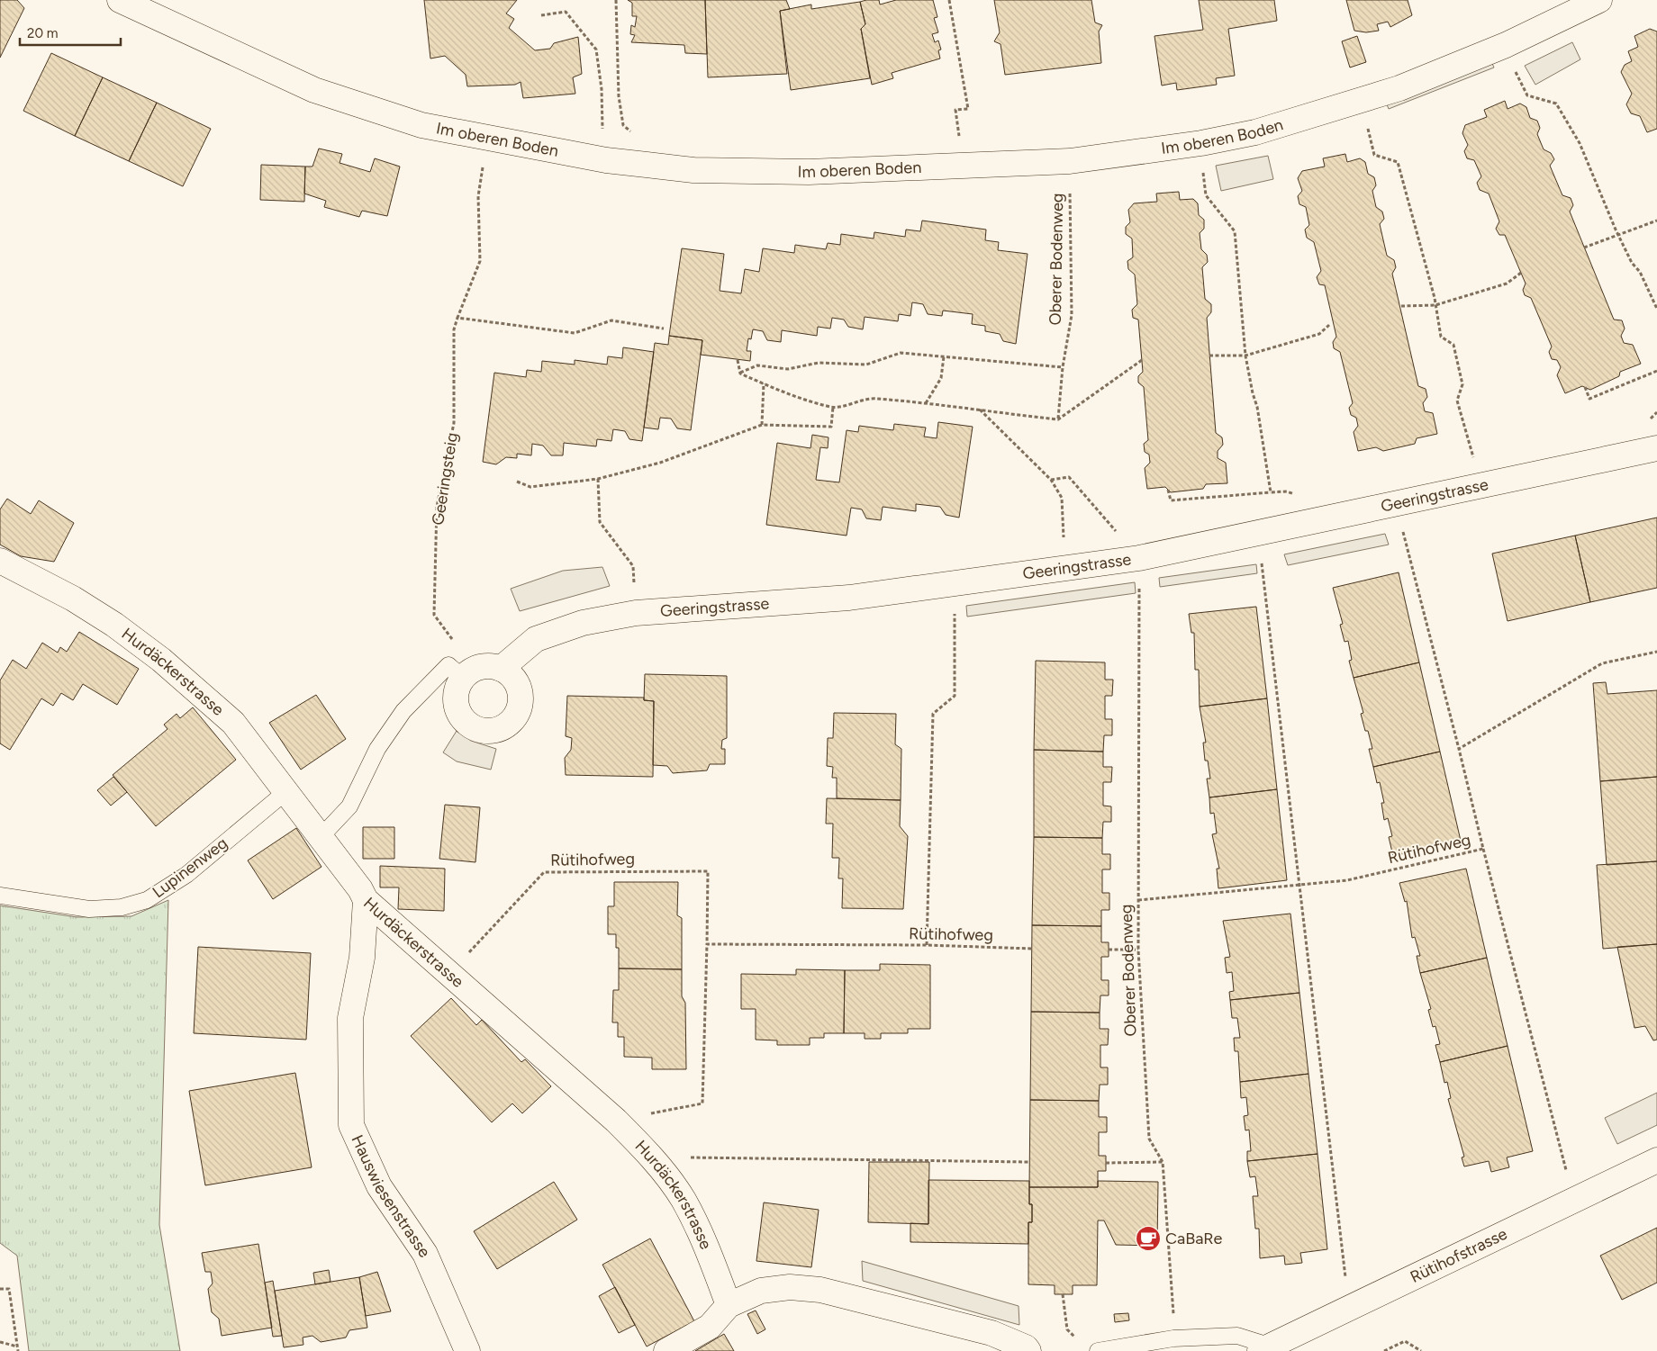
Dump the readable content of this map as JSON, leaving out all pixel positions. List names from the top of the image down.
{
  "streets": {
    "street": [
      "Im oberen Boden",
      "Geeringstrasse",
      "Hurdäckerstrasse",
      "Hauswiesenstrasse",
      "Rütihofstrasse"
    ],
    "lane": ["Lupinenweg"],
    "path": ["Oberer Bodenweg", "Geeringsteig", "Rütihofweg"]
  },
  "crossings": [
    ["Oberer Bodenweg", "Rütihofweg"],
    ["Hurdäckerstrasse", "Rütihofweg"],
    ["Hurdäckerstrasse", "Lupinenweg"],
    ["Hurdäckerstrasse", "Hauswiesenstrasse"]
  ],
  "places": {
    "cafe": ["CaBaRe"]
  },
  "scale_bar": "20 m"
}
